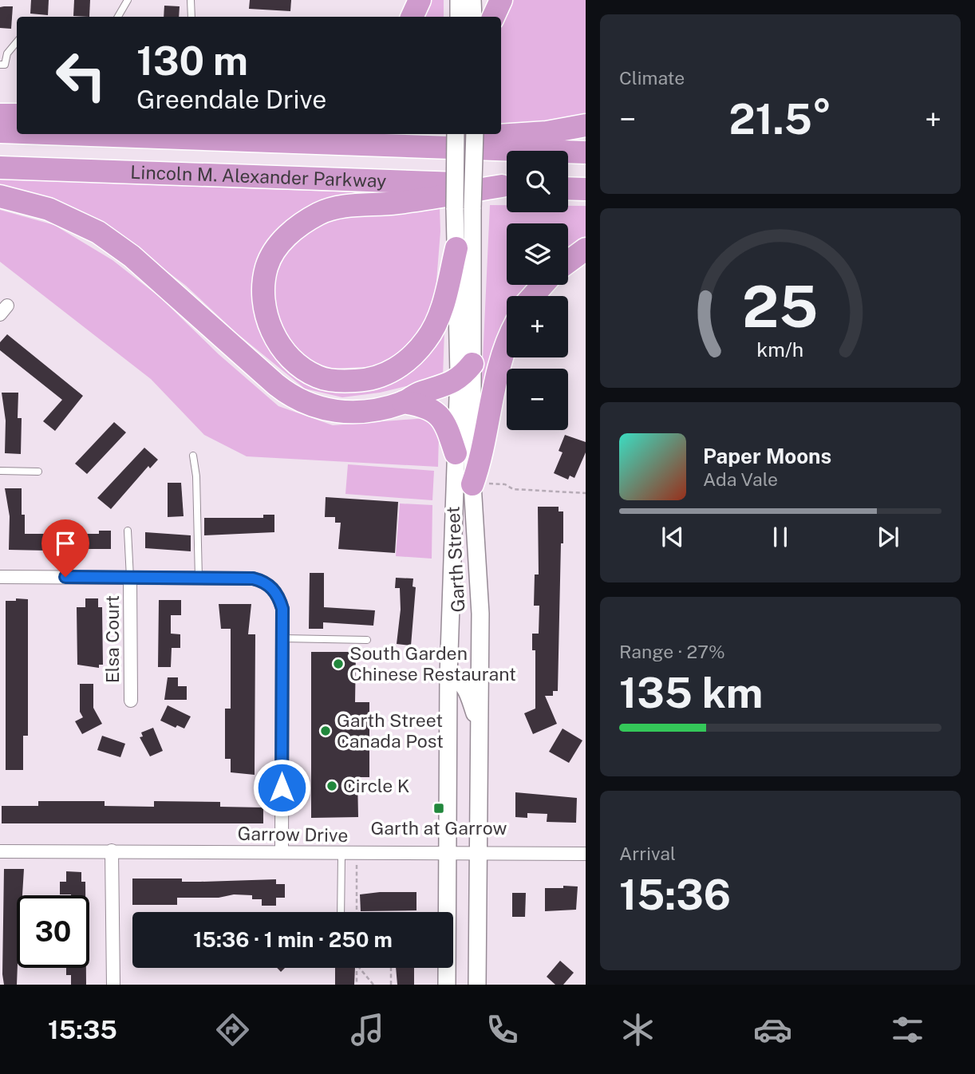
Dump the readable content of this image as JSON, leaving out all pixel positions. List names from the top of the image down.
{
  "streets": {
    "highway": ["Lincoln M. Alexander Parkway"],
    "main road": ["Garth Street"],
    "street": ["Elsa Court", "Garrow Drive"]
  },
  "crossings": [
    ["Garth Street", "Garrow Drive"]
  ],
  "places": {
    "other": ["South Garden Chinese Restaurant", "Garth Street Canada Post", "Circle K"],
    "transit": ["Garth at Garrow"]
  },
  "page": {
    "tile": [
      "Climate",
      ["Range · 27%", "135 km"],
      ["Arrival", "15:36"]
    ],
    "turn": ["130 m", "Greendale Drive"],
    "heat": ["−", "21.5°", "+"],
    "map_buttons": ["+", "−"],
    "song": ["Paper Moons", "Ada Vale"],
    "limit": "30",
    "trip": "15:36 · 1 min · 250 m",
    "tabs": "15:35",
    "gauge": ["25", "km/h"]
  }
}
